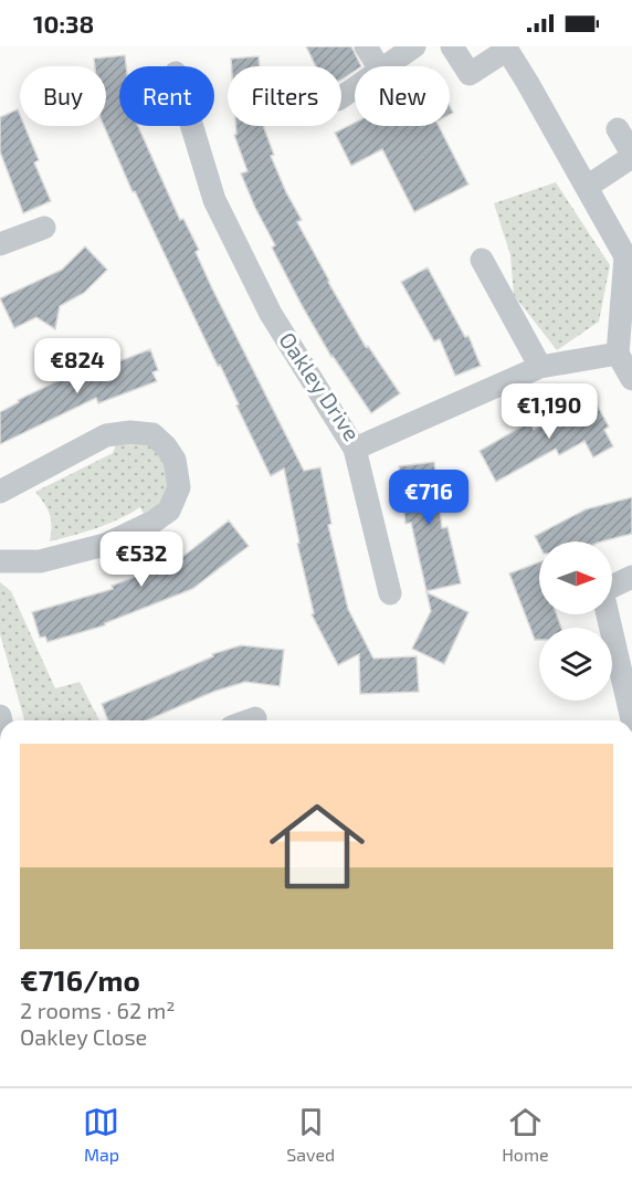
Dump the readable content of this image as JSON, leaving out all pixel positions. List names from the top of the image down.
{
  "streets": {
    "street": ["Oakley Drive"]
  },
  "north": "right",
  "page": {
    "status": "10:38",
    "chip": [
      "Buy",
      "Rent",
      "Filters",
      "New"
    ],
    "price": [
      "€824",
      "€1,190",
      "€716",
      "€532"
    ],
    "list": [
      {
        "name": "€716/mo",
        "note": "2 rooms · 62 m² · Oakley Close"
      }
    ],
    "tabs": ["Map", "Saved", "Home"]
  }
}
